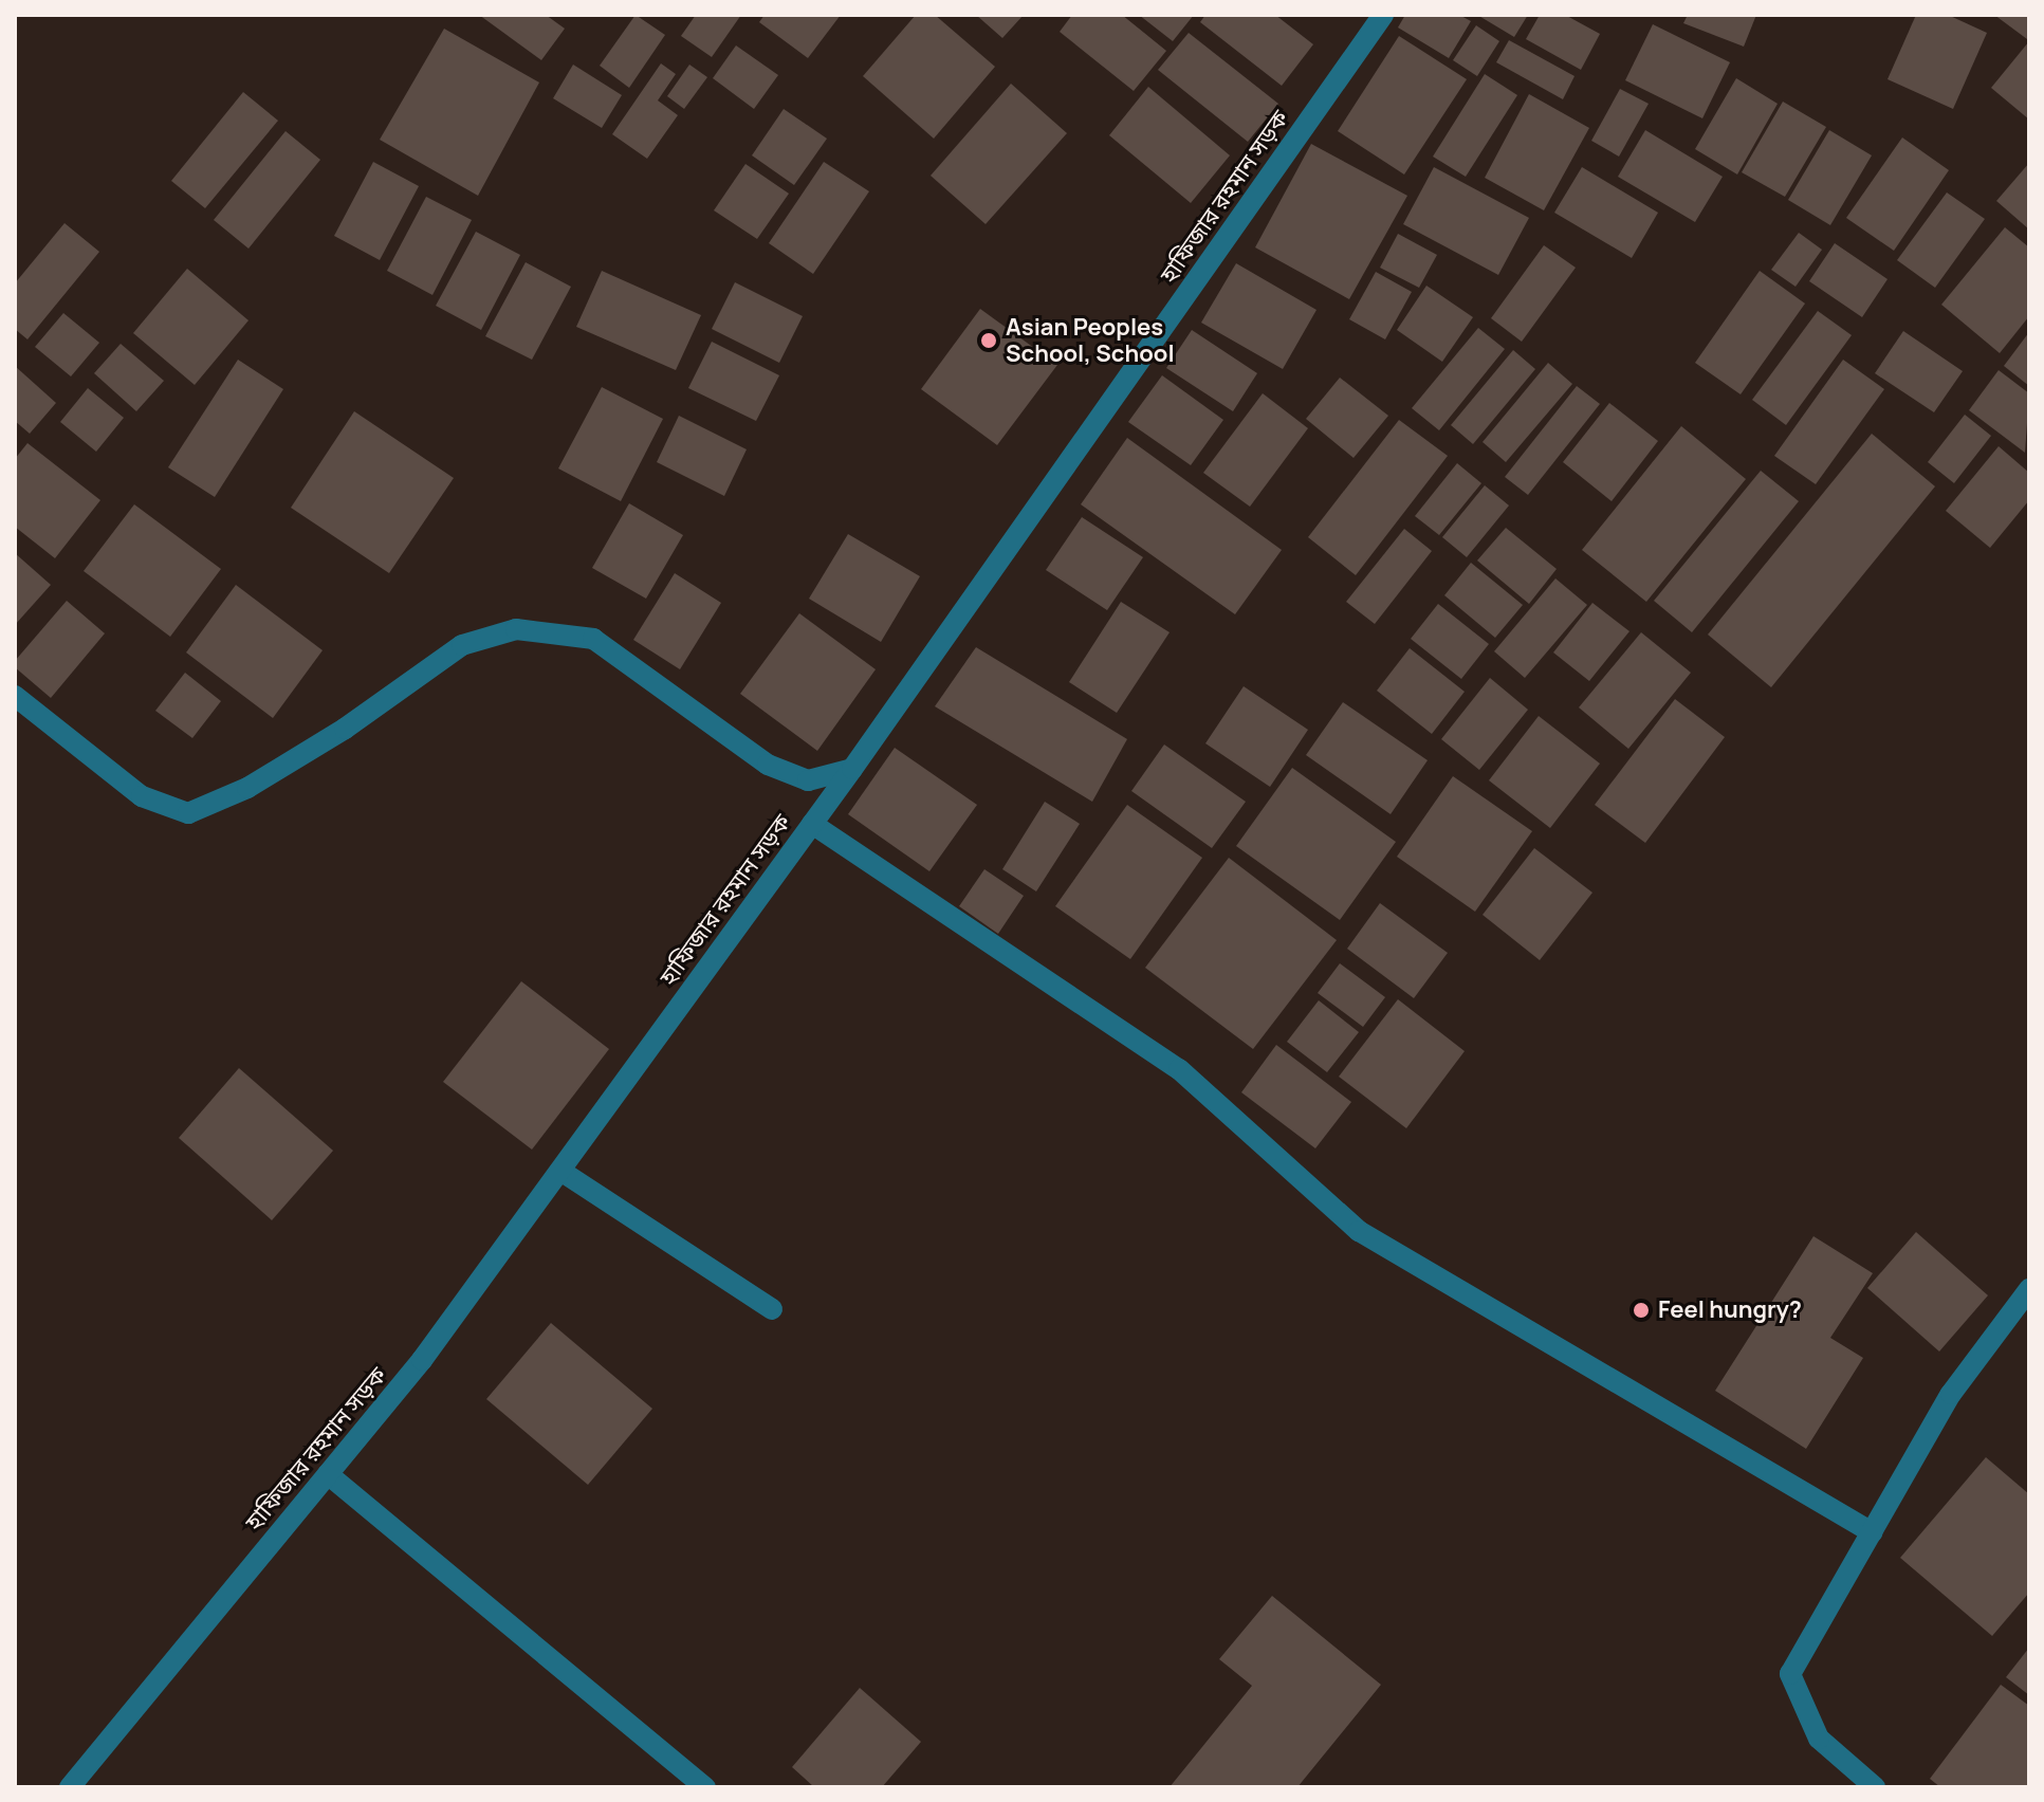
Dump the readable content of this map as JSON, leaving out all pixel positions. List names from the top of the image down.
{
  "streets": {
    "street": ["হাফিজার রহমান সড়ক"]
  },
  "places": ["Asian Peoples School, School", "Feel hungry?"]
}
